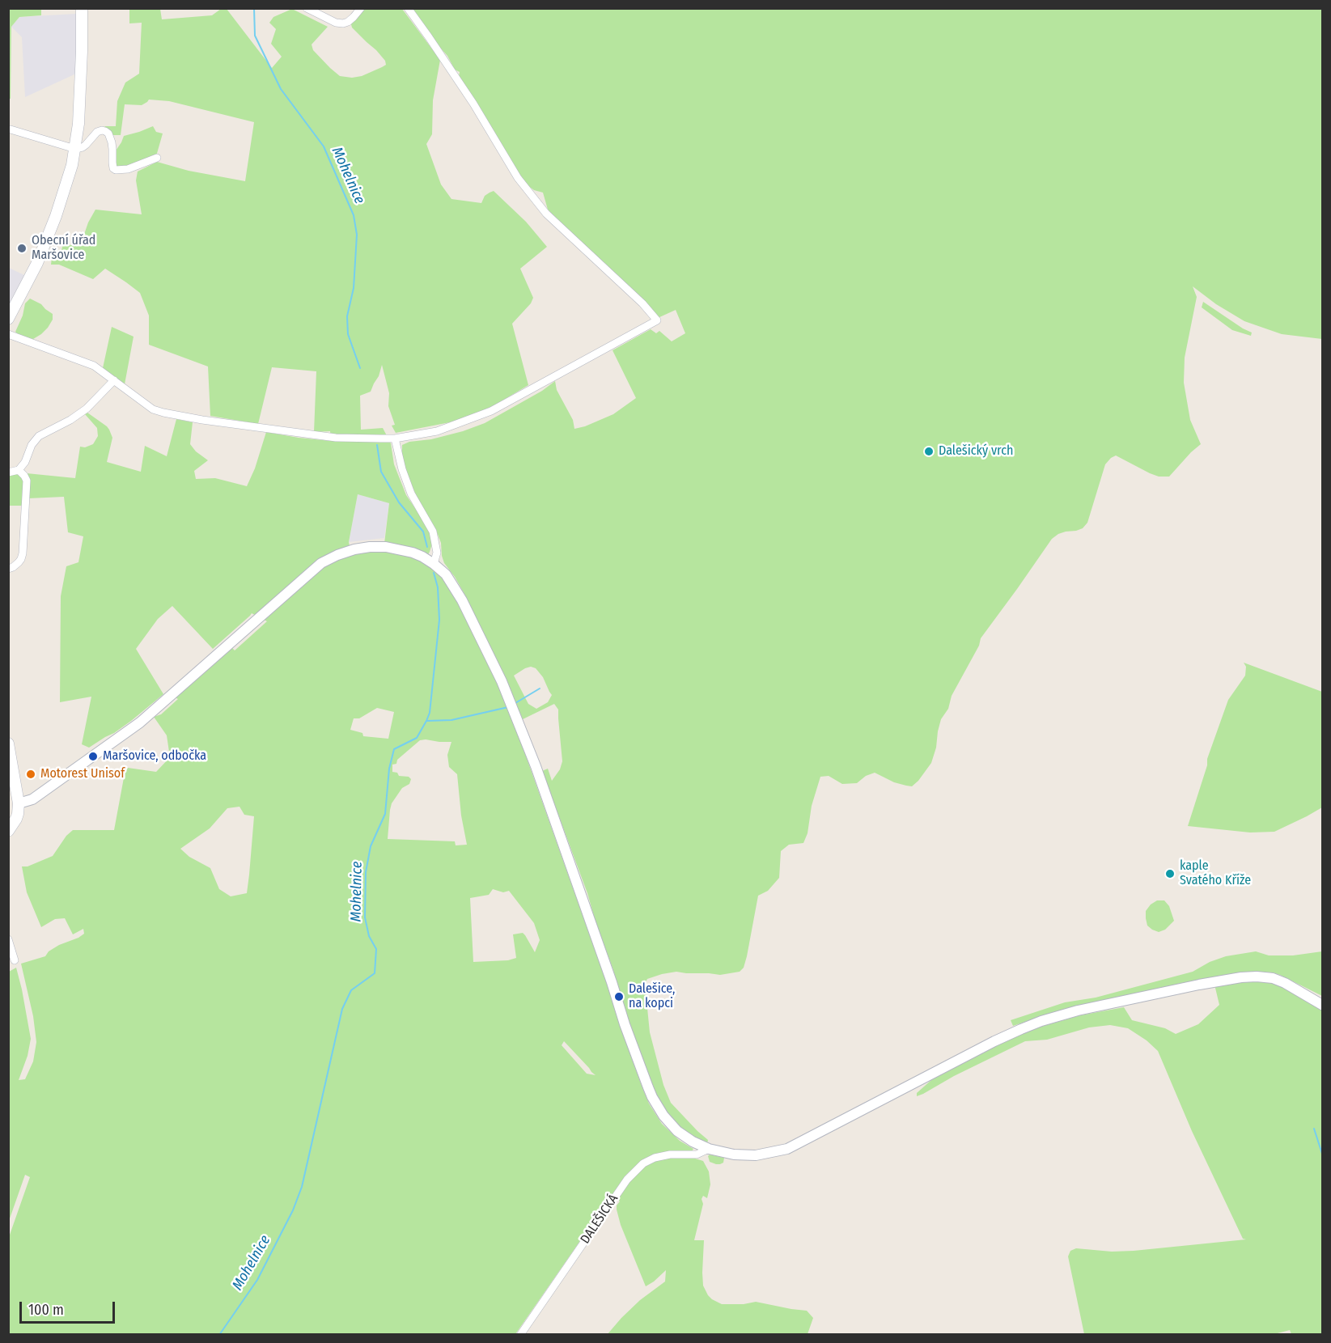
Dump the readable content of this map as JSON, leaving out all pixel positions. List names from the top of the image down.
{
  "streets": {
    "street": ["DALEŠICKÁ"]
  },
  "water": ["Mohelnice"],
  "places": [
    "Obecní úřad Maršovice",
    "Dalešický vrch",
    "Maršovice, odbočka",
    "Motorest Unisof",
    "kaple Svatého Kříže",
    "Dalešice, na kopci"
  ],
  "scale_bar": "100 m"
}
